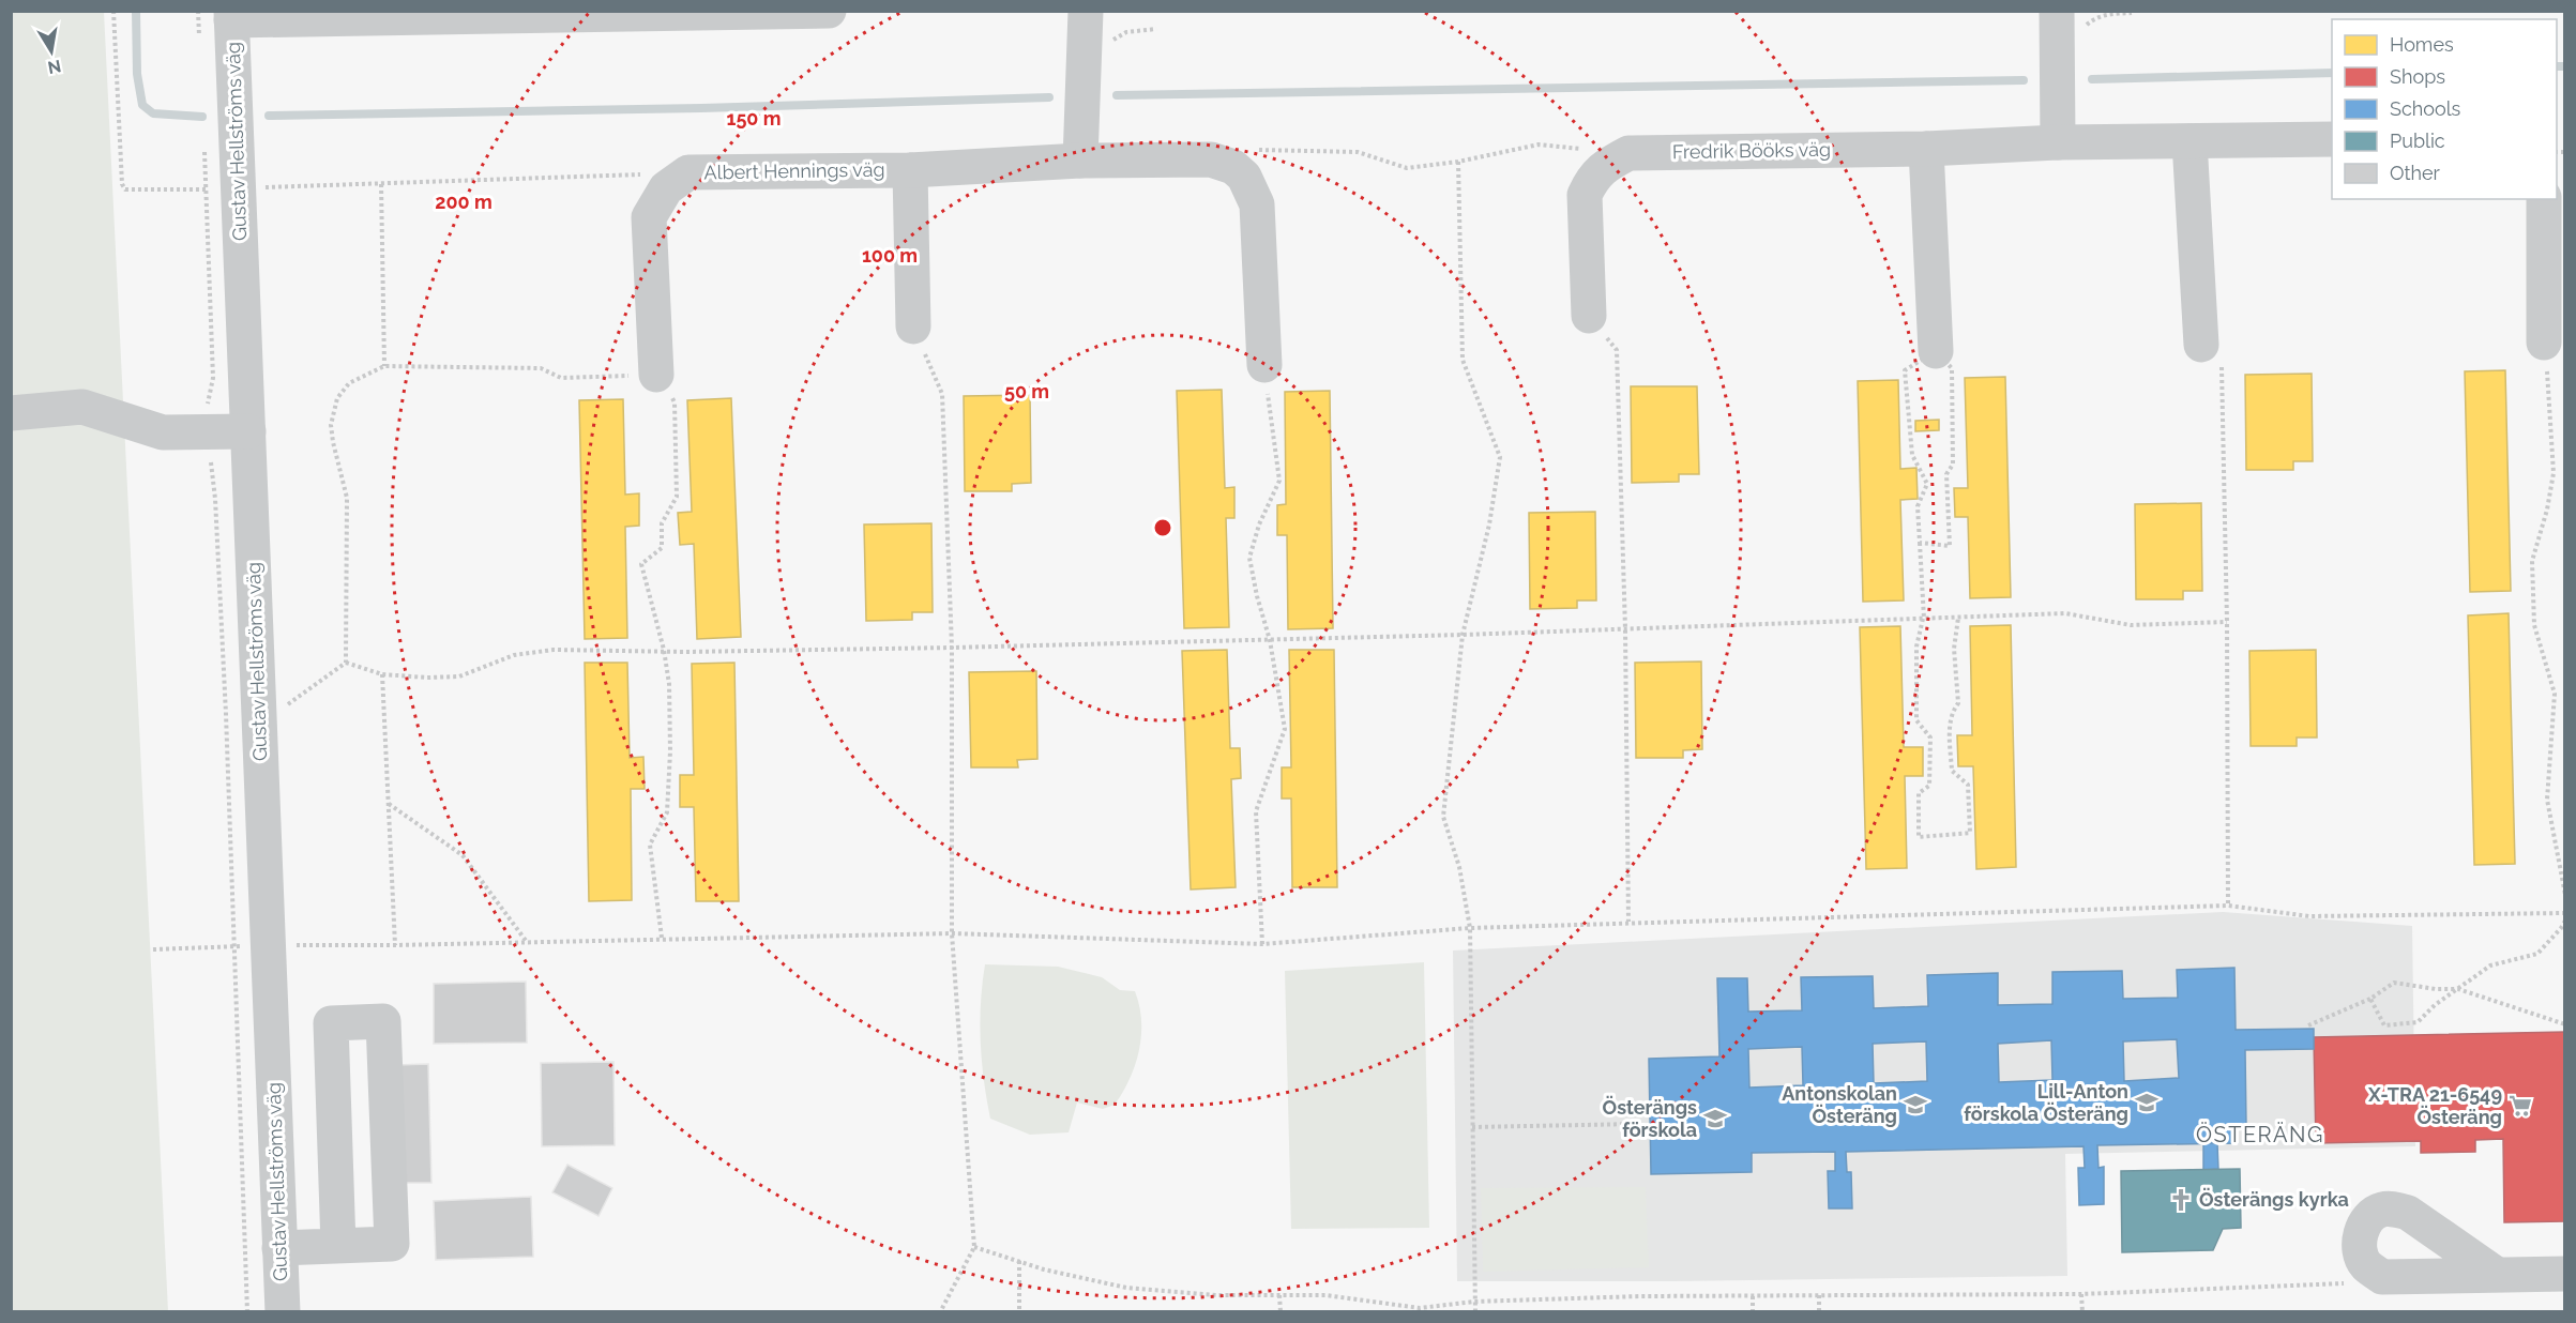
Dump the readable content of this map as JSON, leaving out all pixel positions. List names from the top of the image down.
{
  "streets": {
    "street": ["Gustav Hellströms väg", "Fredrik Bööks väg", "Albert Hennings väg"]
  },
  "districts": ["ÖSTERÄNG"],
  "places": {
    "school or university": ["Lill-Anton förskola Österäng", "Antonskolan Österäng", "Österängs förskola"],
    "supermarket": ["X-TRA 21-6549 Österäng"],
    "church": ["Österängs kyrka"]
  },
  "legend": [
    "Homes",
    "Shops",
    "Schools",
    "Public",
    "Other"
  ],
  "north": "bottom",
  "rings": [
    "150 m",
    "200 m",
    "100 m",
    "50 m"
  ]
}
